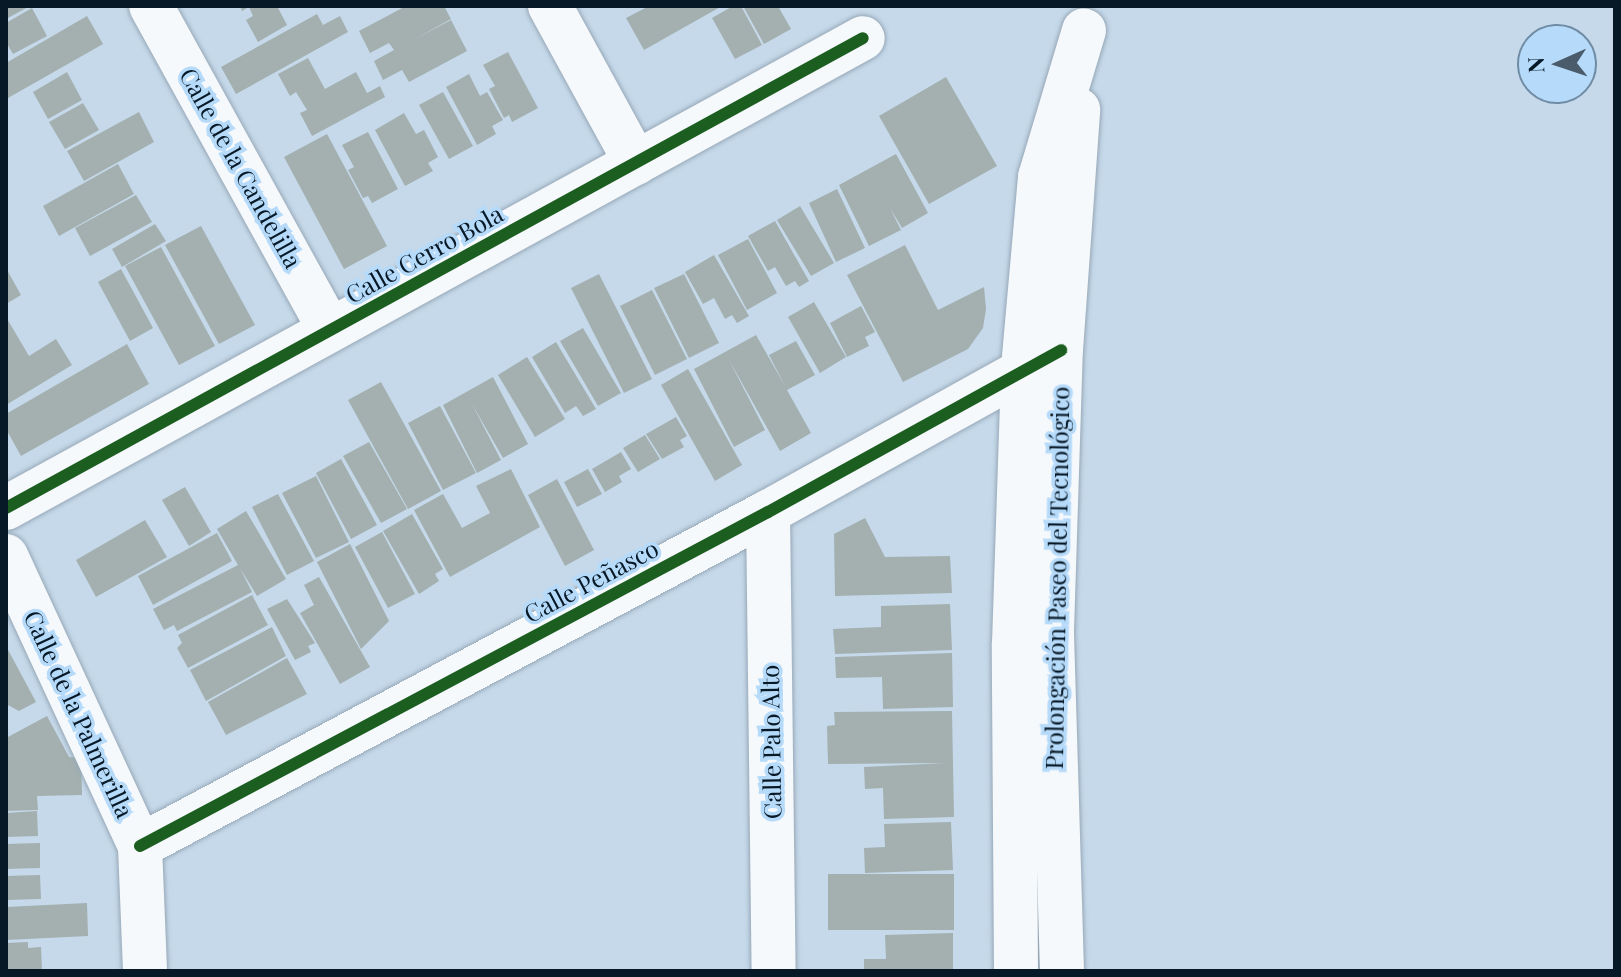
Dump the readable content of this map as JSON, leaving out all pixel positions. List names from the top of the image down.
{
  "streets": {
    "street": [
      "Calle de la Candelilla",
      "Calle Cerro Bola",
      "Prolongación Paseo del Tecnológico",
      "Calle Peñasco",
      "Calle de la Palmerilla",
      "Calle Palo Alto"
    ]
  },
  "crossings": [
    ["Calle de la Candelilla", "Calle Cerro Bola"],
    ["Prolongación Paseo del Tecnológico", "Calle Peñasco"],
    ["Calle Peñasco", "Calle de la Palmerilla"],
    ["Calle Peñasco", "Calle Palo Alto"]
  ],
  "north": "left"
}
